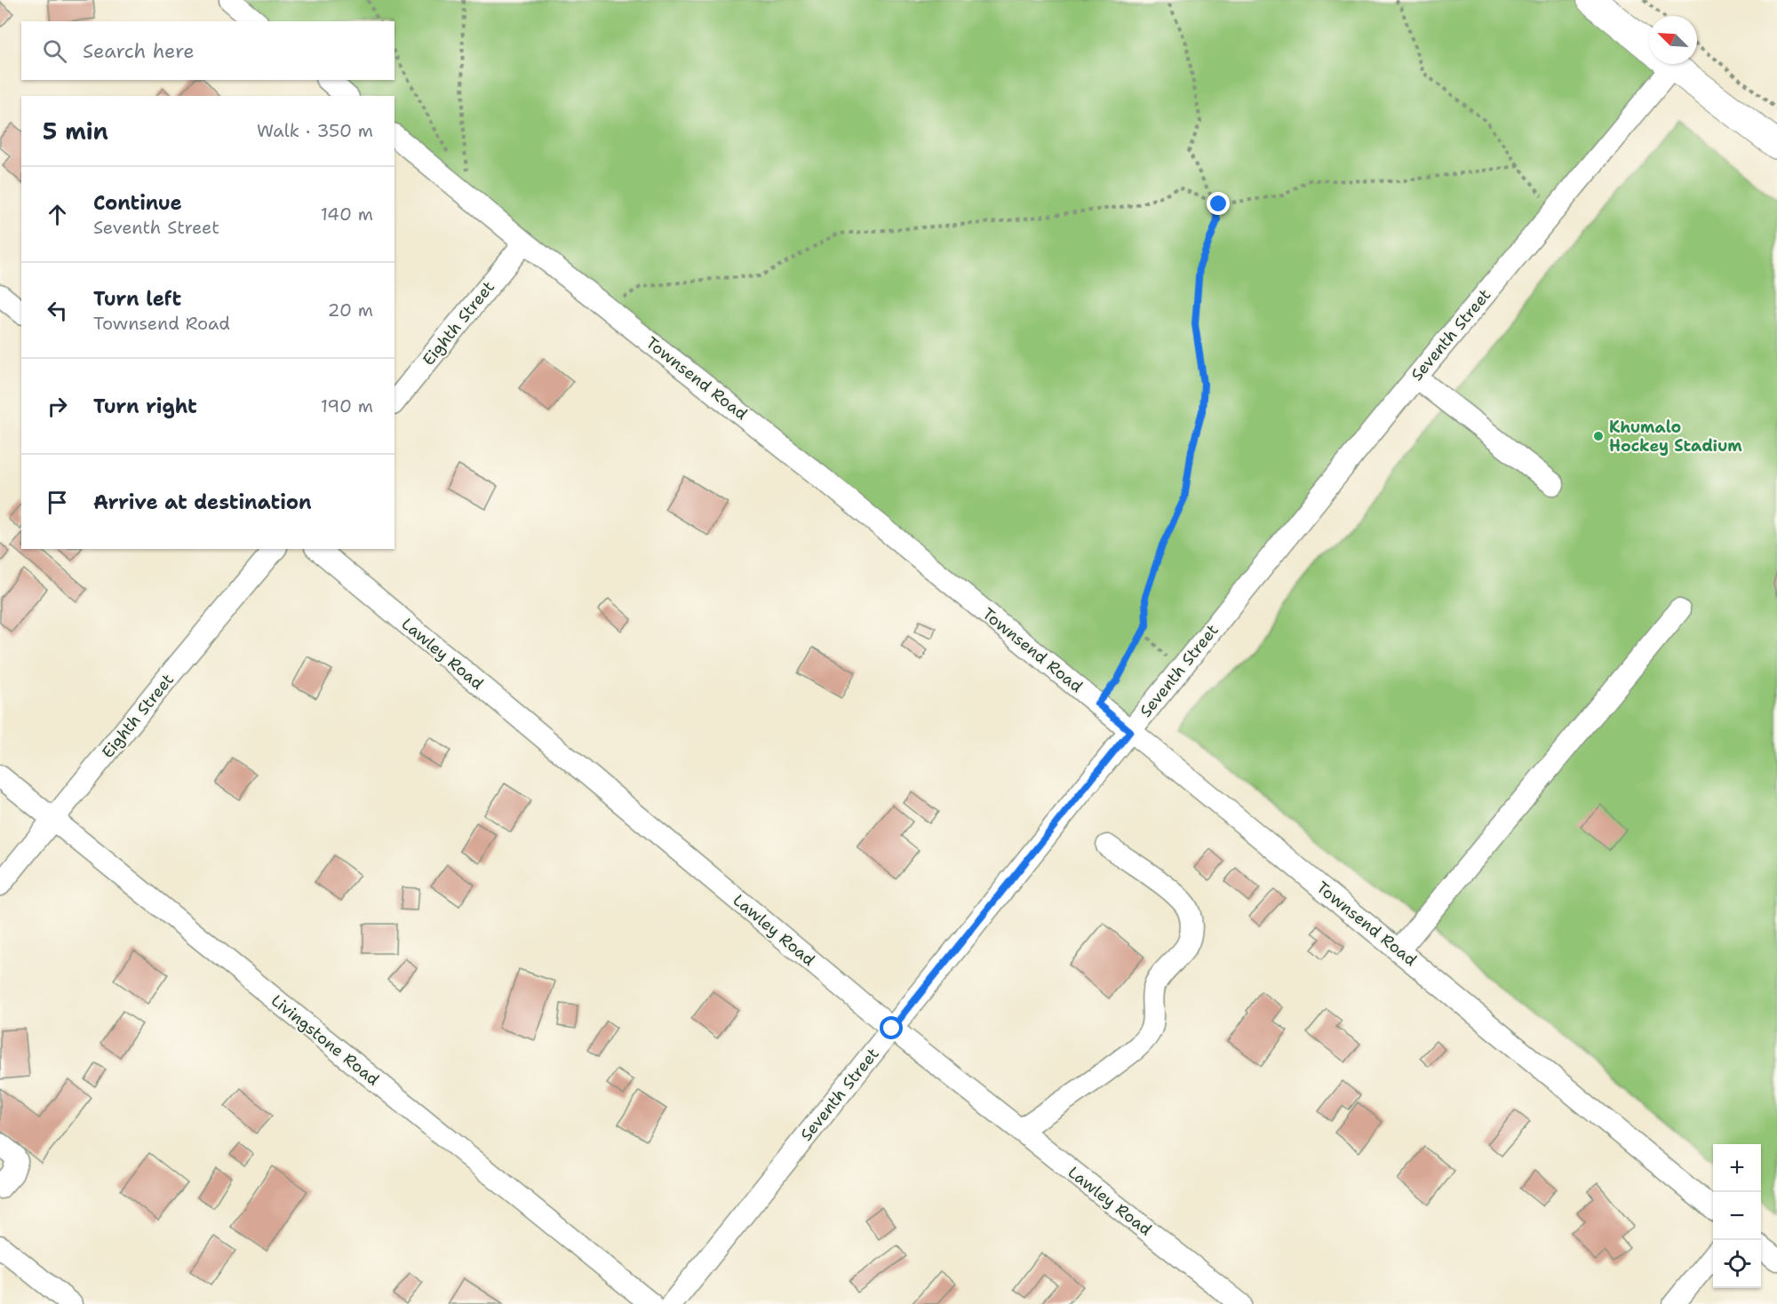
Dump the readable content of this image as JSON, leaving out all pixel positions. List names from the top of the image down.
{
  "streets": {
    "street": [
      "Eighth Street",
      "Seventh Street",
      "Townsend Road",
      "Lawley Road",
      "Livingstone Road"
    ]
  },
  "crossings": [
    ["Eighth Street", "Townsend Road"],
    ["Eighth Street", "Livingstone Road"],
    ["Seventh Street", "Townsend Road"],
    ["Seventh Street", "Lawley Road"]
  ],
  "places": ["Khumalo Hockey Stadium"],
  "north": "top left",
  "page": {
    "search": "Search here",
    "heading": ["5 min", "Walk · 350 m"],
    "list": [
      ["Continue", "Seventh Street", "140 m"],
      ["Turn left", "Townsend Road", "20 m"],
      ["Turn right", "190 m"],
      "Arrive at destination"
    ],
    "map_buttons": ["+", "−"]
  }
}
